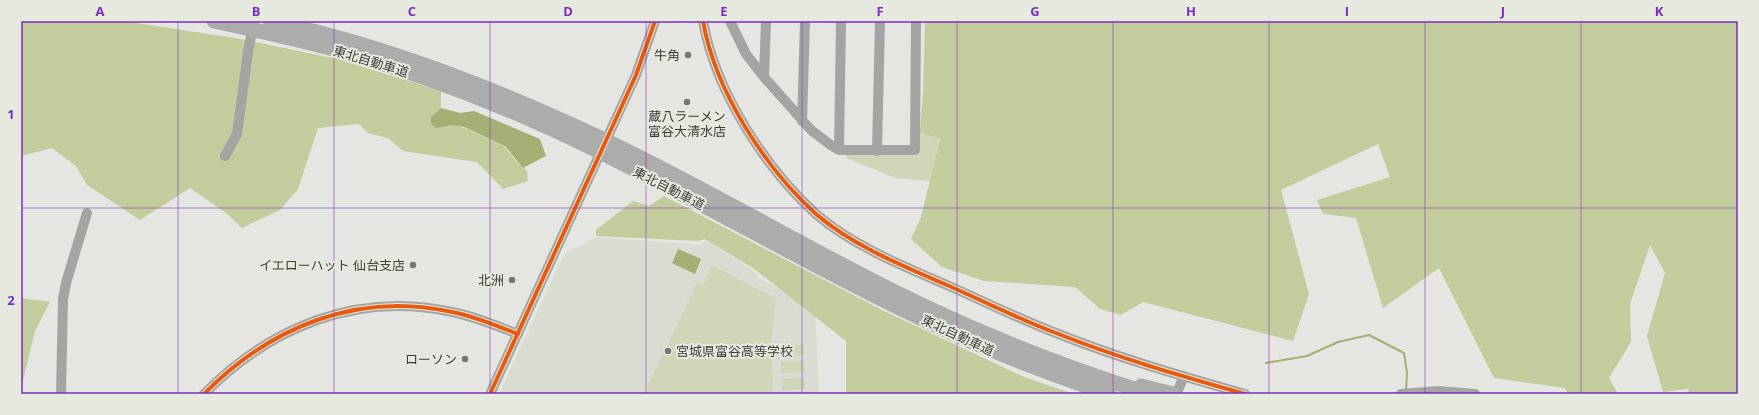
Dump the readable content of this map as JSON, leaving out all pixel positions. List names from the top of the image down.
{
  "streets": {
    "highway": ["東北自動車道"]
  },
  "places": [
    "牛角",
    "蔵八ラーメン 富谷大清水店",
    "イエローハット 仙台支店",
    "北洲",
    "宮城県富谷高等学校",
    "ローソン"
  ],
  "grid": {
    "columns": [
      "A",
      "B",
      "C",
      "D",
      "E",
      "F",
      "G",
      "H",
      "I",
      "J",
      "K"
    ],
    "rows": ["1", "2"]
  }
}
